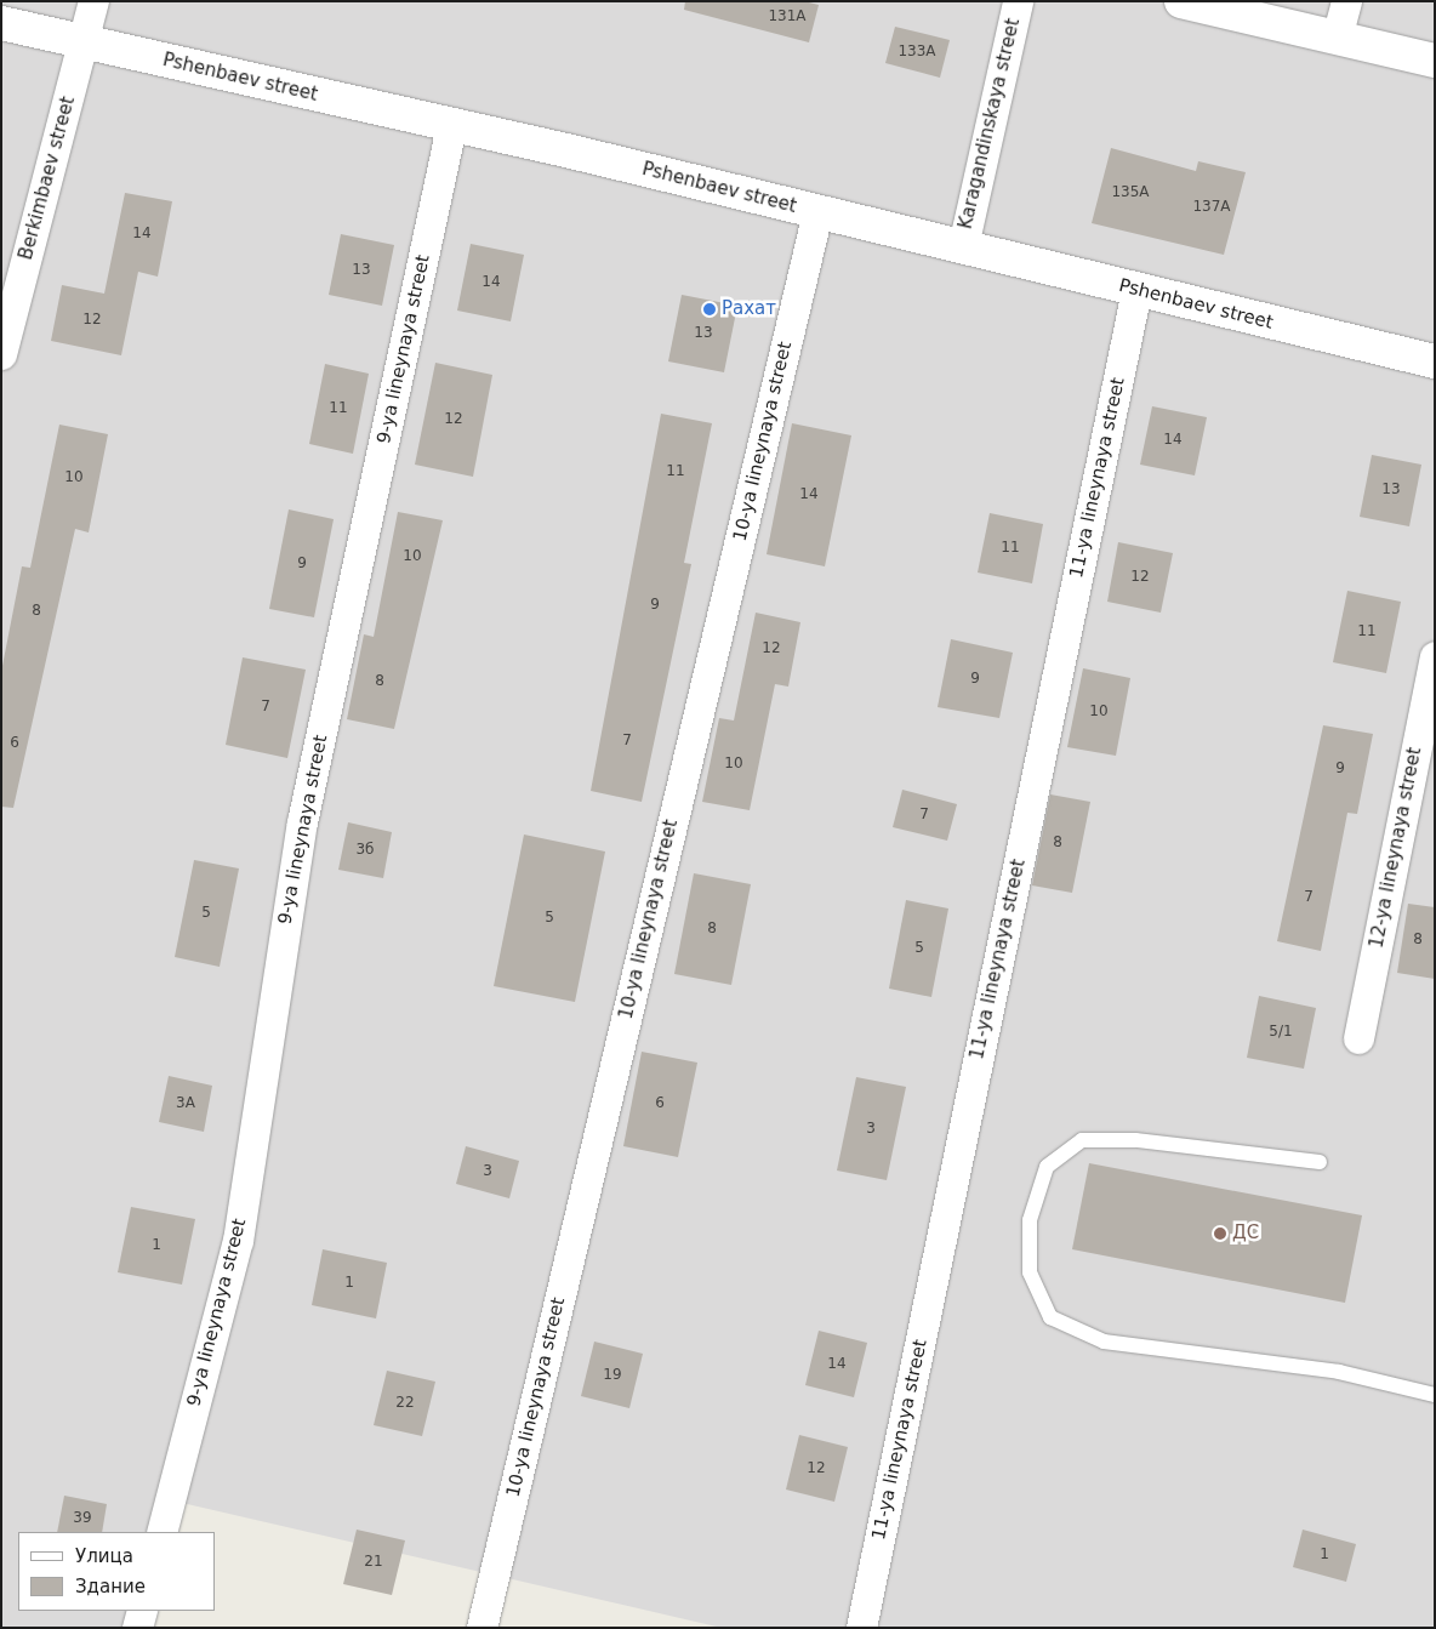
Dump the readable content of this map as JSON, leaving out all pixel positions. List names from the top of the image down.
{
  "streets": {
    "street": [
      "Pshenbaev street",
      "Karagandinskaya street",
      "Berkimbaev street",
      "9-ya lineynaya street",
      "10-ya lineynaya street",
      "11-ya lineynaya street",
      "12-ya lineynaya street"
    ]
  },
  "crossings": [
    ["Pshenbaev street", "Karagandinskaya street"],
    ["Pshenbaev street", "Berkimbaev street"],
    ["Pshenbaev street", "9-ya lineynaya street"],
    ["Pshenbaev street", "10-ya lineynaya street"],
    ["Pshenbaev street", "11-ya lineynaya street"]
  ],
  "places": ["Рахат", "ДС"],
  "house_numbers": [
    "131А",
    "133А",
    "135А",
    "137А",
    "14",
    "13",
    "14",
    "12",
    "13",
    "11",
    "12",
    "14",
    "11",
    "10",
    "13",
    "14",
    "11",
    "10",
    "9",
    "12",
    "9",
    "8",
    "11",
    "12",
    "9",
    "8",
    "7",
    "10",
    "7",
    "6",
    "10",
    "9",
    "7",
    "8",
    "3б",
    "7",
    "5",
    "5",
    "8",
    "8",
    "5",
    "5/1",
    "3А",
    "6",
    "3",
    "3",
    "1",
    "1",
    "14",
    "19",
    "22",
    "12",
    "39",
    "1",
    "21"
  ],
  "legend": ["Улица", "Здание"]
}
